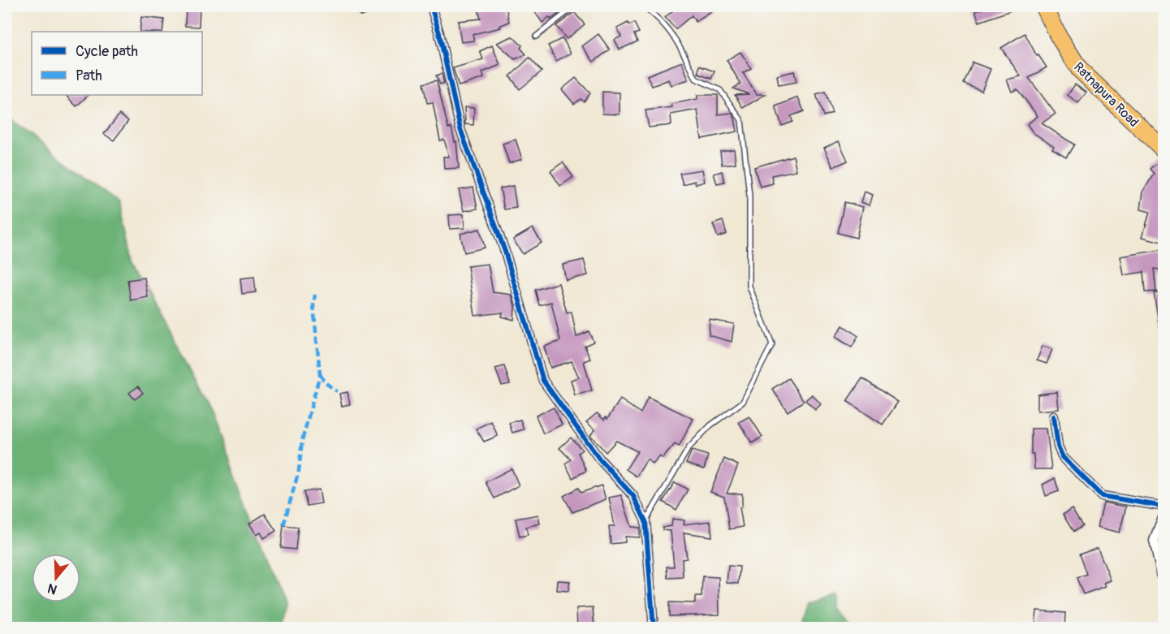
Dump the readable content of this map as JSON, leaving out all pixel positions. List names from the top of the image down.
{
  "streets": {
    "highway": ["Ratnapura Road"]
  },
  "legend": ["Cycle path", "Path"],
  "north": "bottom"
}
